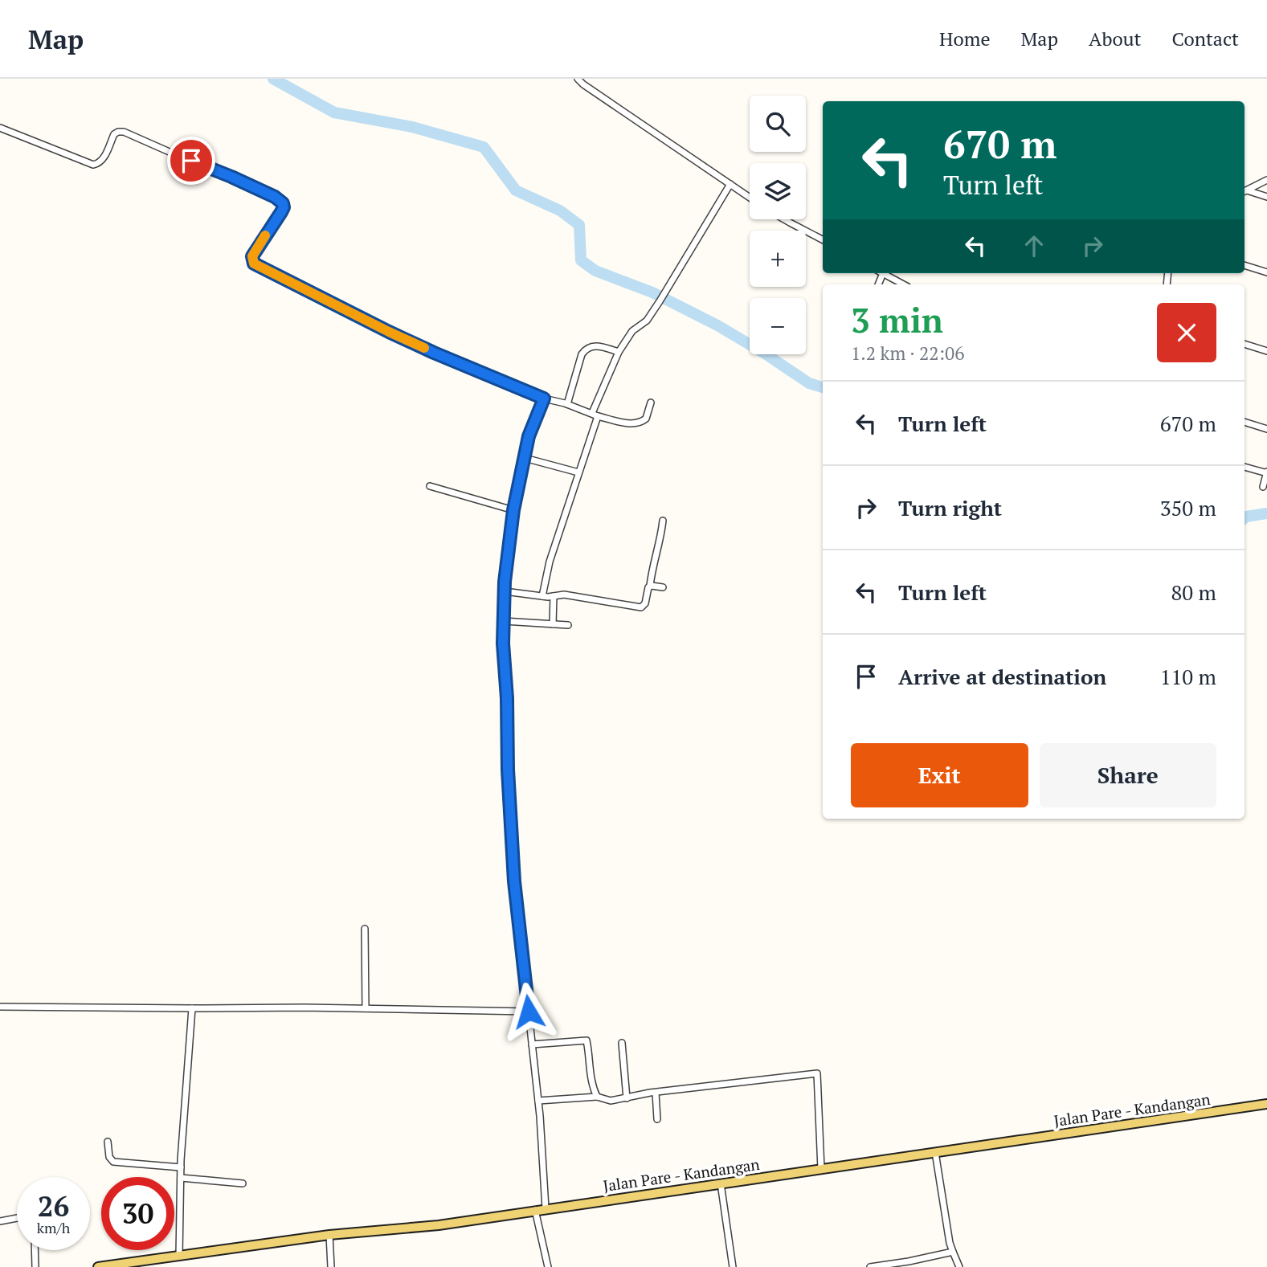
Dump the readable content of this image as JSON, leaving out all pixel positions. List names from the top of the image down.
{
  "streets": {
    "main road": ["Jalan Pare - Kandangan"]
  },
  "page": {
    "header": "Map",
    "nav": [
      "Home",
      "Map",
      "About",
      "Contact"
    ],
    "map_buttons": ["+", "−"],
    "turn": ["670 m", "Turn left"],
    "heading": ["3 min", "1.2 km · 22:06"],
    "list": [
      {
        "name": "Turn left",
        "value": "670 m"
      },
      {
        "name": "Turn right",
        "value": "350 m"
      },
      {
        "name": "Turn left",
        "value": "80 m"
      },
      {
        "name": "Arrive at destination",
        "value": "110 m"
      }
    ],
    "buttons": ["Exit", "Share"],
    "speed": "26 km/h",
    "limit": "30"
  }
}
